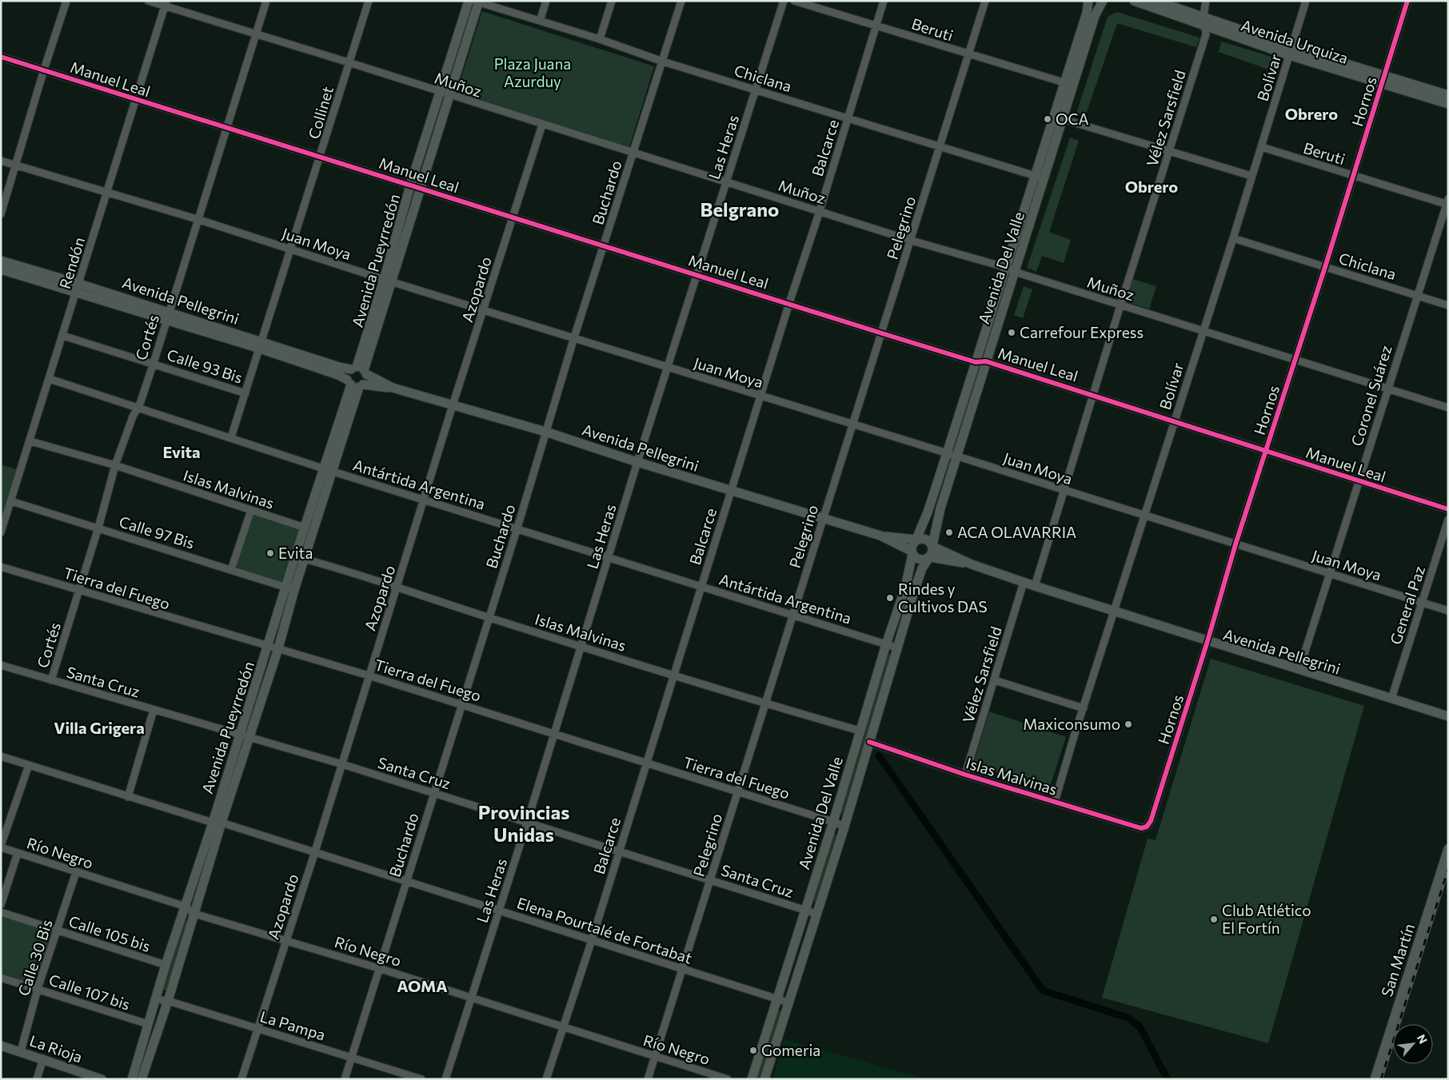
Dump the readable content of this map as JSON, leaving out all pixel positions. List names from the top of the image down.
{
  "streets": {
    "main road": [
      "Avenida Urquiza",
      "Avenida Pueyrredón",
      "Avenida Del Valle",
      "Avenida Pellegrini",
      "San Martín",
      "La Rioja"
    ],
    "street": [
      "Beruti",
      "Bolívar",
      "Chiclana",
      "Manuel Leal",
      "Muñoz",
      "Hornos",
      "Collinet",
      "Vélez Sarsfield",
      "Las Heras",
      "Balcarce",
      "Buchardo",
      "Pelegrino",
      "Juan Moya",
      "Rendón",
      "Azopardo",
      "Cortés",
      "Calle 93 Bis",
      "Coronel Suárez",
      "Antártida Argentina",
      "Islas Malvinas",
      "Calle 97 Bis",
      "Tierra del Fuego",
      "General Paz",
      "Santa Cruz",
      "Río Negro",
      "Elena Pourtalé de Fortabat",
      "Calle 105 bis",
      "Calle 30 Bis",
      "Calle 107 bis",
      "La Pampa"
    ]
  },
  "crossings": [
    ["Beruti", "Bolívar"],
    ["Beruti", "Hornos"],
    ["Beruti", "Balcarce"],
    ["Beruti", "Pelegrino"],
    ["Beruti", "Avenida Del Valle"],
    ["Beruti", "Coronel Suárez"],
    ["Avenida Urquiza", "Bolívar"],
    ["Avenida Urquiza", "Hornos"],
    ["Avenida Urquiza", "Vélez Sarsfield"],
    ["Bolívar", "Chiclana"],
    ["Bolívar", "Manuel Leal"],
    ["Bolívar", "Muñoz"],
    ["Bolívar", "Juan Moya"],
    ["Bolívar", "Avenida Pellegrini"],
    ["Bolívar", "Islas Malvinas"],
    ["Chiclana", "Hornos"],
    ["Chiclana", "Las Heras"],
    ["Chiclana", "Balcarce"],
    ["Chiclana", "Buchardo"],
    ["Chiclana", "Pelegrino"],
    ["Chiclana", "Avenida Pueyrredón"],
    ["Chiclana", "Avenida Del Valle"],
    ["Chiclana", "Coronel Suárez"],
    ["Manuel Leal", "Hornos"],
    ["Manuel Leal", "Collinet"],
    ["Manuel Leal", "Vélez Sarsfield"],
    ["Manuel Leal", "Las Heras"],
    ["Manuel Leal", "Balcarce"],
    ["Manuel Leal", "Buchardo"],
    ["Manuel Leal", "Pelegrino"],
    ["Manuel Leal", "Avenida Pueyrredón"],
    ["Manuel Leal", "Rendón"],
    ["Manuel Leal", "Avenida Del Valle"],
    ["Manuel Leal", "Azopardo"],
    ["Manuel Leal", "Cortés"],
    ["Manuel Leal", "Coronel Suárez"],
    ["Muñoz", "Hornos"],
    ["Muñoz", "Collinet"],
    ["Muñoz", "Vélez Sarsfield"],
    ["Muñoz", "Las Heras"],
    ["Muñoz", "Balcarce"],
    ["Muñoz", "Buchardo"],
    ["Muñoz", "Pelegrino"],
    ["Muñoz", "Avenida Pueyrredón"],
    ["Muñoz", "Rendón"],
    ["Muñoz", "Avenida Del Valle"],
    ["Muñoz", "Azopardo"],
    ["Muñoz", "Cortés"],
    ["Muñoz", "Coronel Suárez"],
    ["Hornos", "Juan Moya"],
    ["Hornos", "Avenida Pellegrini"],
    ["Hornos", "Islas Malvinas"],
    ["Collinet", "Juan Moya"],
    ["Collinet", "Avenida Pellegrini"],
    ["Collinet", "Calle 93 Bis"],
    ["Collinet", "Antártida Argentina"],
    ["Vélez Sarsfield", "Juan Moya"],
    ["Vélez Sarsfield", "Avenida Pellegrini"],
    ["Vélez Sarsfield", "Islas Malvinas"],
    ["Las Heras", "Juan Moya"],
    ["Las Heras", "Avenida Pellegrini"],
    ["Las Heras", "Antártida Argentina"],
    ["Las Heras", "Islas Malvinas"],
    ["Las Heras", "Tierra del Fuego"],
    ["Las Heras", "Santa Cruz"],
    ["Las Heras", "Río Negro"],
    ["Las Heras", "Elena Pourtalé de Fortabat"],
    ["Balcarce", "Juan Moya"],
    ["Balcarce", "Avenida Pellegrini"],
    ["Balcarce", "Antártida Argentina"],
    ["Balcarce", "Islas Malvinas"],
    ["Balcarce", "Tierra del Fuego"],
    ["Balcarce", "Santa Cruz"],
    ["Balcarce", "Río Negro"],
    ["Balcarce", "Elena Pourtalé de Fortabat"],
    ["Buchardo", "Juan Moya"],
    ["Buchardo", "Avenida Pellegrini"],
    ["Buchardo", "Antártida Argentina"],
    ["Buchardo", "Islas Malvinas"],
    ["Buchardo", "Tierra del Fuego"],
    ["Buchardo", "Santa Cruz"],
    ["Buchardo", "Río Negro"],
    ["Buchardo", "Elena Pourtalé de Fortabat"],
    ["Buchardo", "La Pampa"],
    ["Pelegrino", "Juan Moya"],
    ["Pelegrino", "Avenida Pellegrini"],
    ["Pelegrino", "Antártida Argentina"],
    ["Pelegrino", "Islas Malvinas"],
    ["Pelegrino", "Tierra del Fuego"],
    ["Pelegrino", "Santa Cruz"],
    ["Pelegrino", "Río Negro"],
    ["Pelegrino", "Elena Pourtalé de Fortabat"],
    ["Juan Moya", "Avenida Pueyrredón"],
    ["Juan Moya", "Rendón"],
    ["Juan Moya", "Avenida Del Valle"],
    ["Juan Moya", "Azopardo"],
    ["Juan Moya", "Cortés"],
    ["Juan Moya", "Coronel Suárez"],
    ["Juan Moya", "General Paz"],
    ["Avenida Pueyrredón", "Avenida Pellegrini"],
    ["Avenida Pueyrredón", "Antártida Argentina"],
    ["Avenida Pueyrredón", "Islas Malvinas"],
    ["Avenida Pueyrredón", "Calle 97 Bis"],
    ["Avenida Pueyrredón", "Tierra del Fuego"],
    ["Avenida Pueyrredón", "Santa Cruz"],
    ["Avenida Pueyrredón", "Río Negro"],
    ["Avenida Pueyrredón", "Elena Pourtalé de Fortabat"],
    ["Avenida Pueyrredón", "Calle 105 bis"],
    ["Avenida Pueyrredón", "Calle 107 bis"],
    ["Avenida Pueyrredón", "La Pampa"],
    ["Rendón", "Avenida Pellegrini"],
    ["Rendón", "Calle 93 Bis"],
    ["Rendón", "Antártida Argentina"],
    ["Rendón", "Islas Malvinas"],
    ["Rendón", "Calle 97 Bis"],
    ["Avenida Del Valle", "Avenida Pellegrini"],
    ["Avenida Del Valle", "Antártida Argentina"],
    ["Avenida Del Valle", "Islas Malvinas"],
    ["Avenida Del Valle", "Tierra del Fuego"],
    ["Avenida Del Valle", "Santa Cruz"],
    ["Avenida Del Valle", "Elena Pourtalé de Fortabat"],
    ["Azopardo", "Avenida Pellegrini"],
    ["Azopardo", "Antártida Argentina"],
    ["Azopardo", "Islas Malvinas"],
    ["Azopardo", "Tierra del Fuego"],
    ["Azopardo", "Santa Cruz"],
    ["Azopardo", "Río Negro"],
    ["Azopardo", "Elena Pourtalé de Fortabat"],
    ["Azopardo", "La Pampa"],
    ["Avenida Pellegrini", "Cortés"],
    ["Avenida Pellegrini", "Coronel Suárez"],
    ["Avenida Pellegrini", "General Paz"],
    ["Cortés", "Calle 93 Bis"],
    ["Cortés", "Antártida Argentina"],
    ["Cortés", "Islas Malvinas"],
    ["Cortés", "Calle 97 Bis"],
    ["Cortés", "Tierra del Fuego"],
    ["Cortés", "Santa Cruz"],
    ["Río Negro", "Calle 30 Bis"],
    ["Calle 105 bis", "Calle 30 Bis"],
    ["Calle 30 Bis", "Calle 107 bis"],
    ["Calle 30 Bis", "La Rioja"]
  ],
  "districts": [
    "Obrero",
    "Obrero",
    "Belgrano",
    "Evita",
    "Villa Grigera",
    "Provincias Unidas",
    "AOMA"
  ],
  "parks": ["Plaza Juana Azurduy"],
  "places": [
    "OCA",
    "Carrefour Express",
    "ACA OLAVARRIA",
    "Evita",
    "Rindes y Cultivos DAS",
    "Maxiconsumo",
    "Club Atlético El Fortín",
    "Gomeria"
  ],
  "north": "top right"
}
